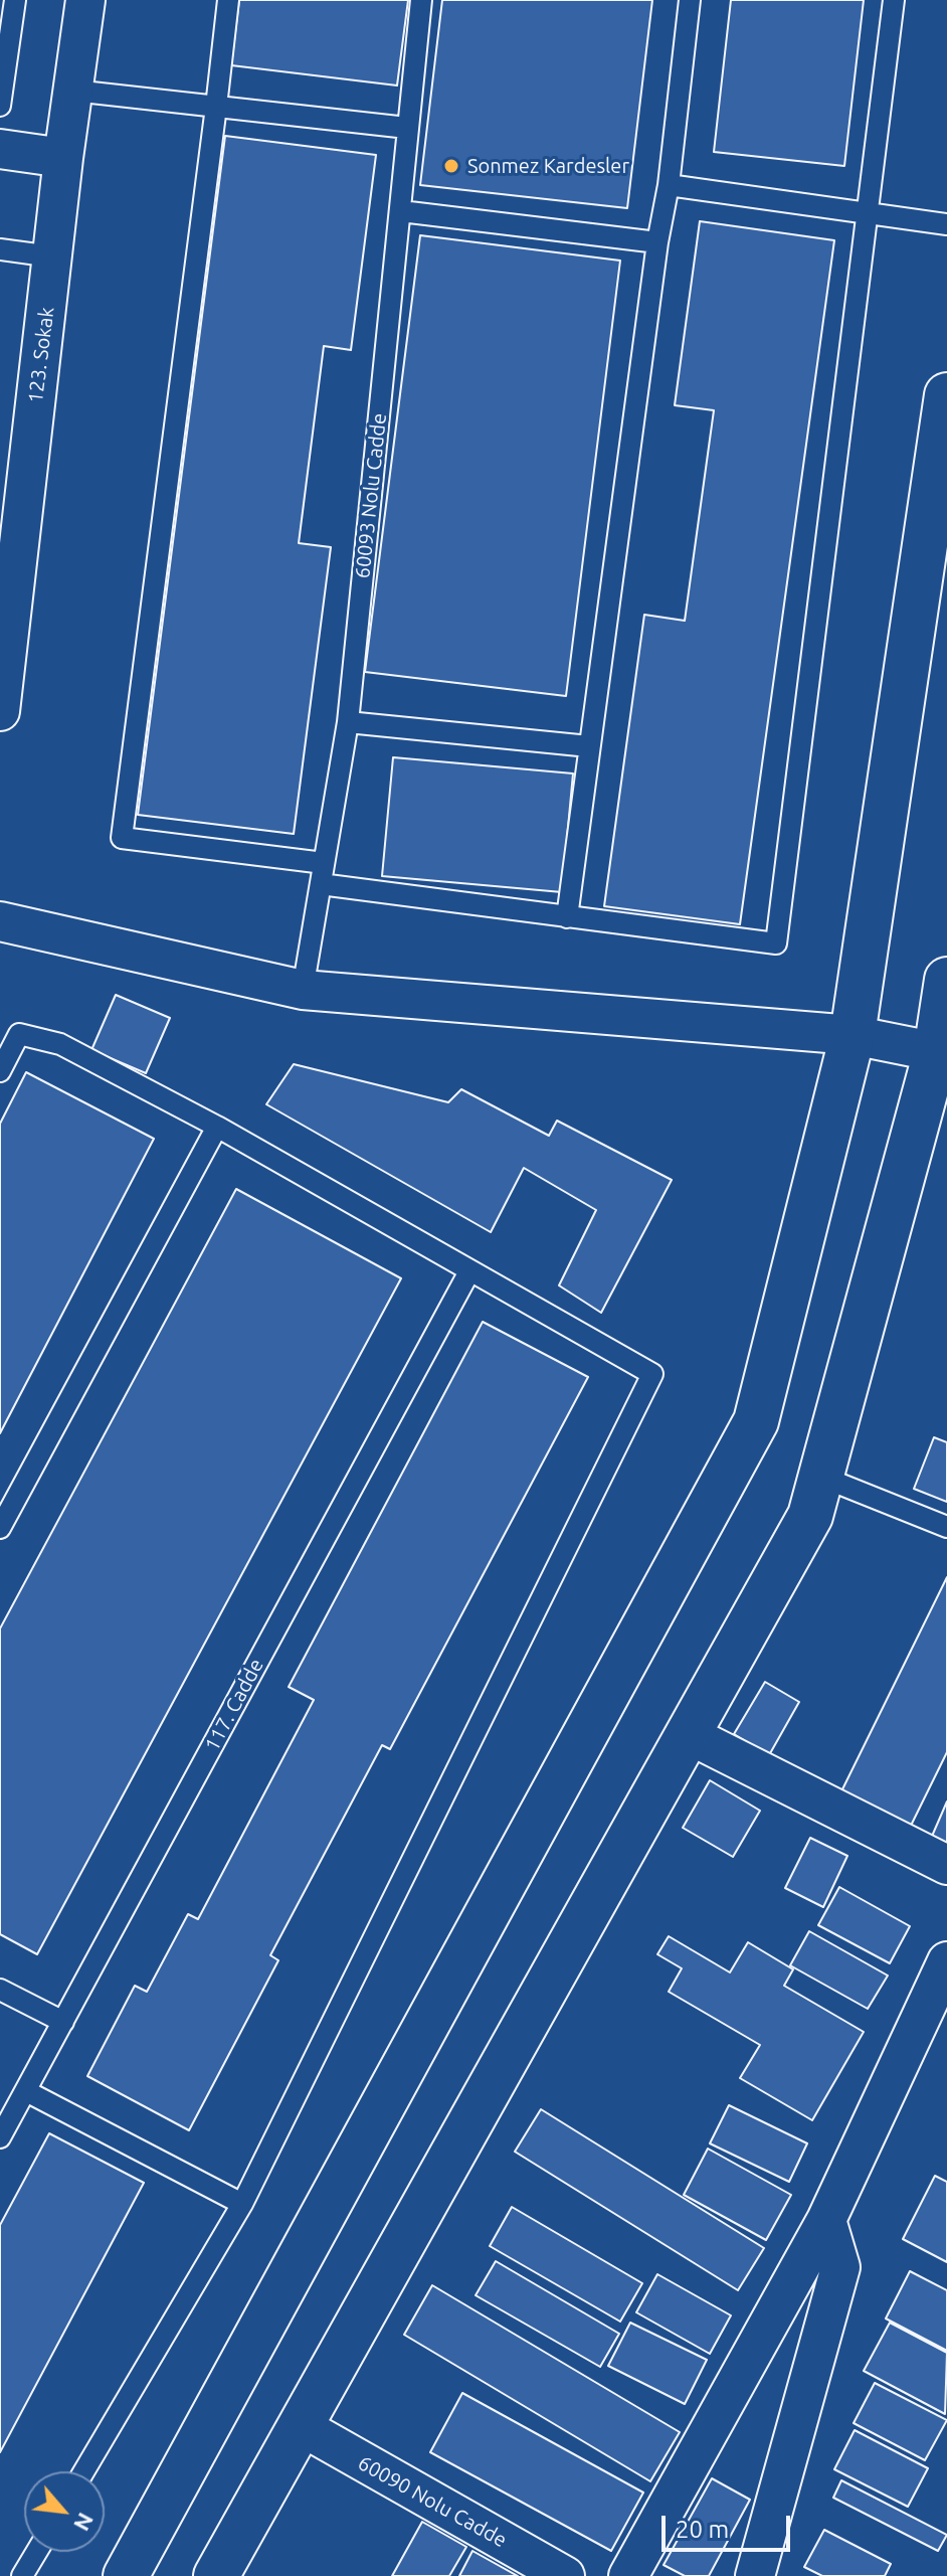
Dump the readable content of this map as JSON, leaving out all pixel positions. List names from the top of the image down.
{
  "streets": {
    "street": ["123. Sokak", "60090 Nolu Cadde"],
    "lane": ["60093 Nolu Cadde", "117. Cadde"]
  },
  "places": ["Sonmez Kardesler"],
  "scale_bar": "20 m",
  "north": "bottom right"
}
